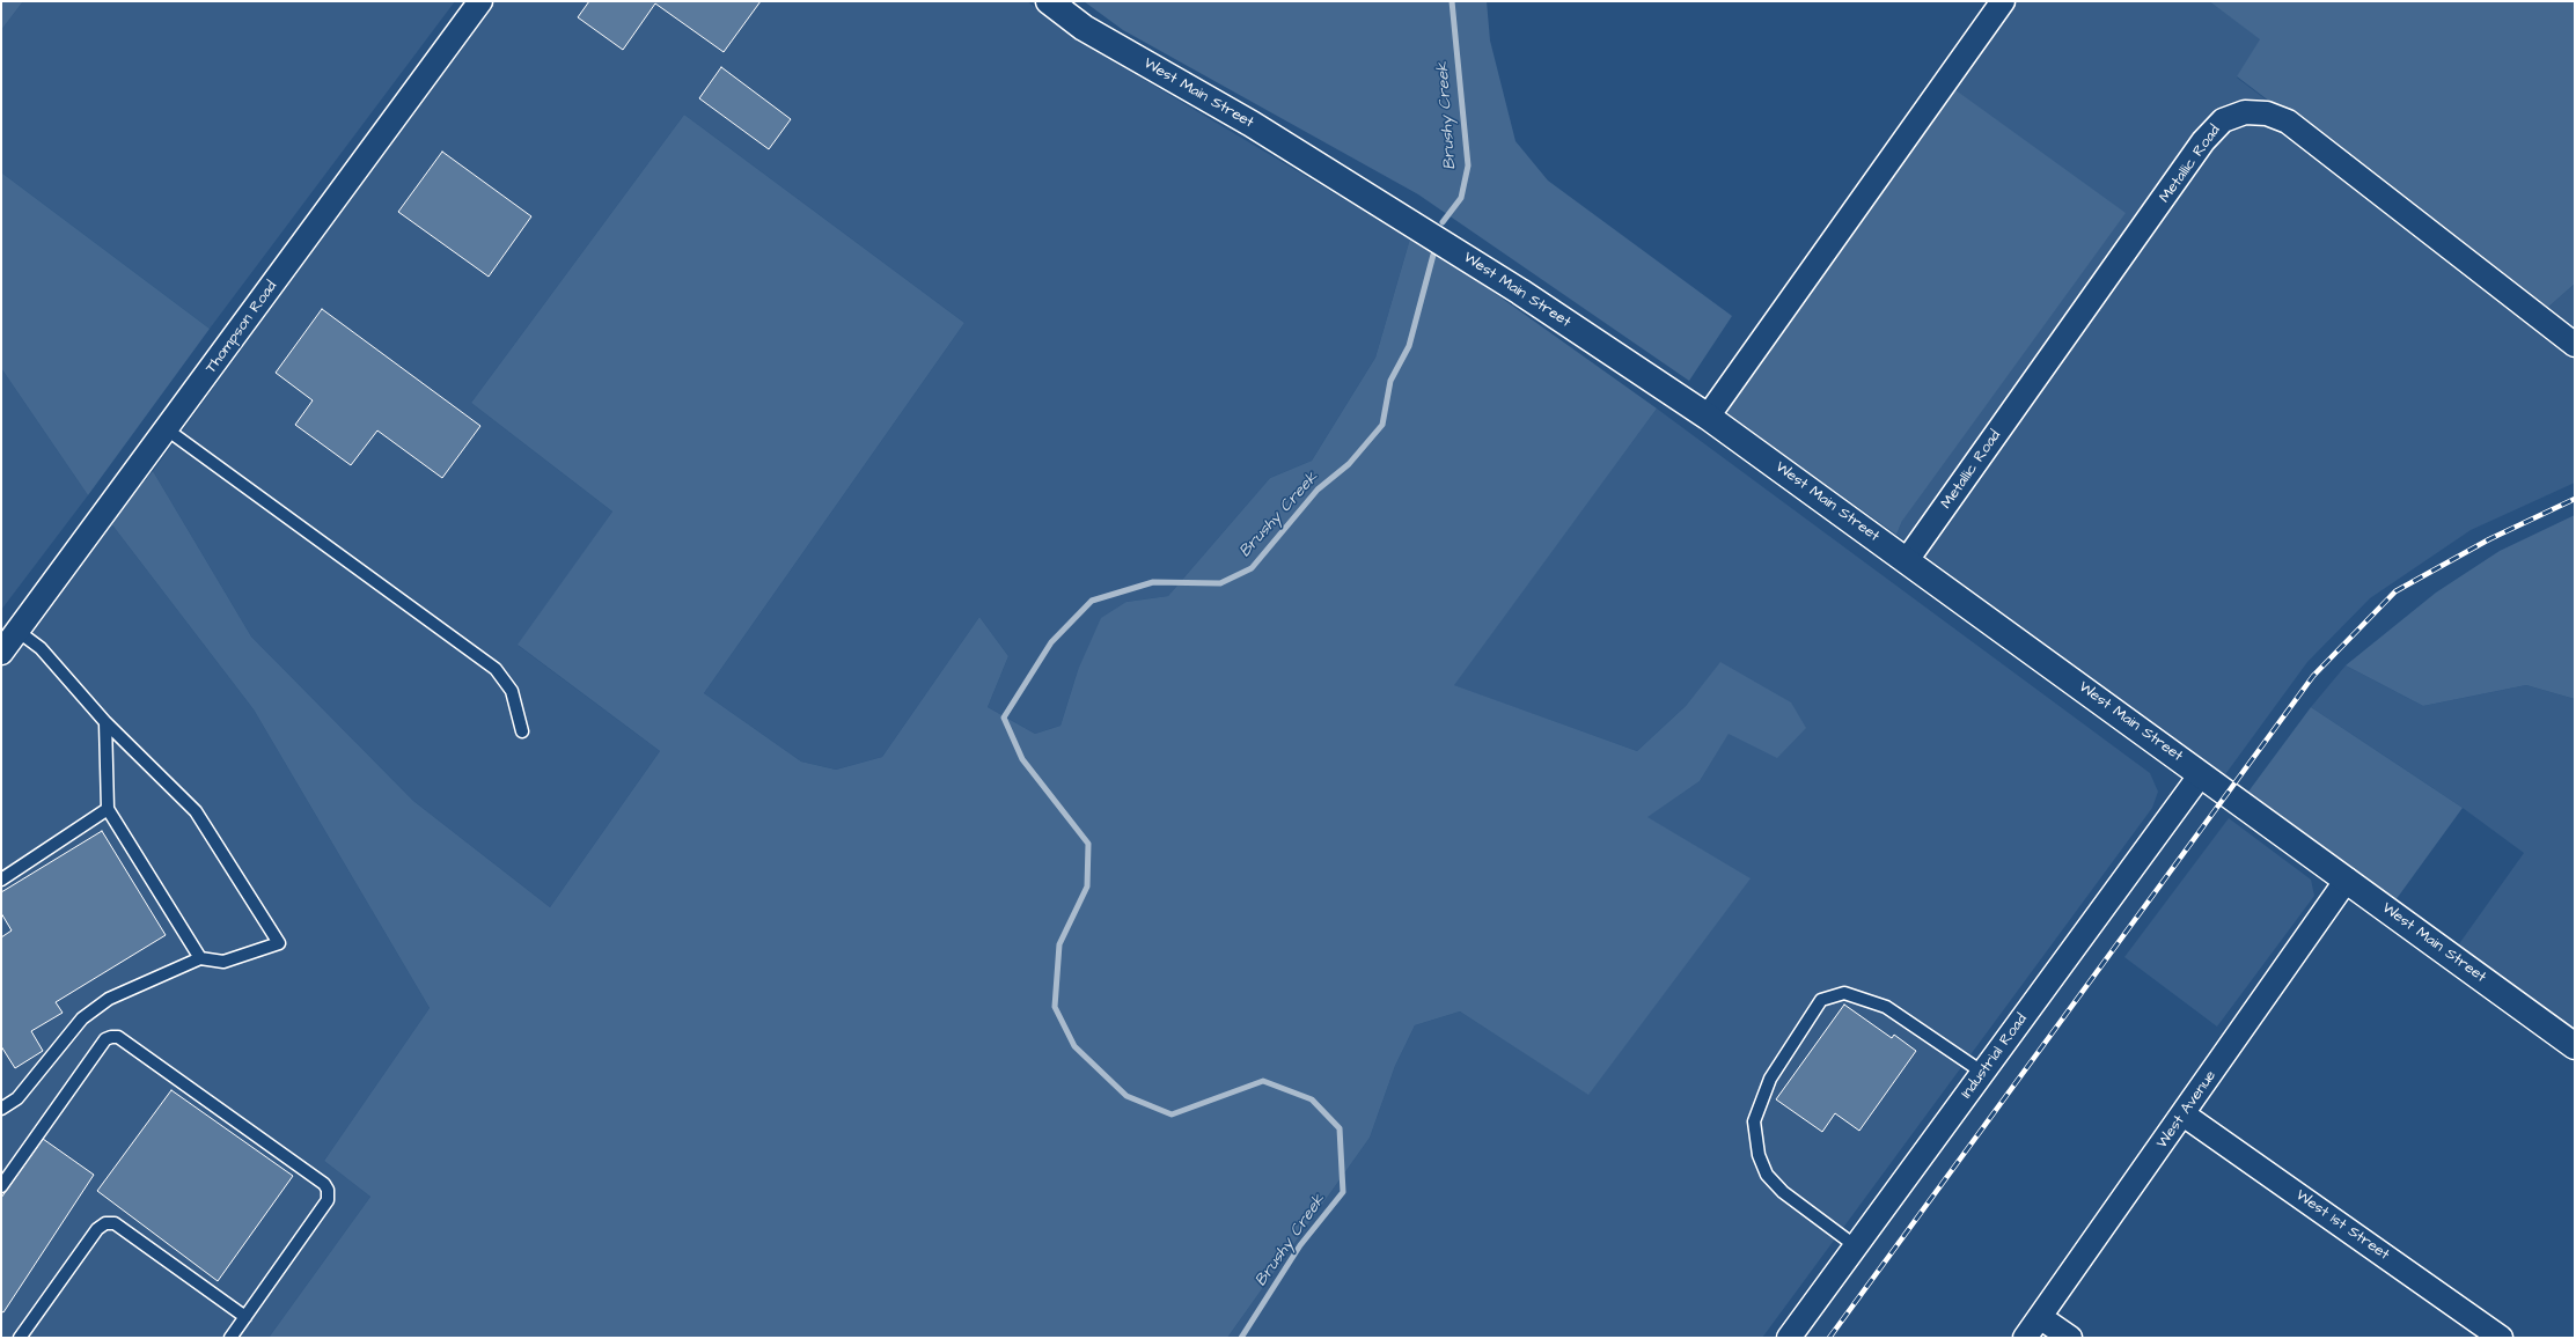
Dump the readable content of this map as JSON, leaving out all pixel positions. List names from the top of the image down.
{
  "streets": {
    "main road": ["West Main Street"],
    "street": [
      "Metallic Road",
      "Thompson Road",
      "Industrial Road",
      "West Avenue",
      "West 1st Street"
    ]
  },
  "crossings": [
    ["West Main Street", "Metallic Road"],
    ["West Main Street", "Industrial Road"],
    ["West Main Street", "West Avenue"],
    ["West Avenue", "West 1st Street"]
  ],
  "water": ["Brushy Creek"]
}
